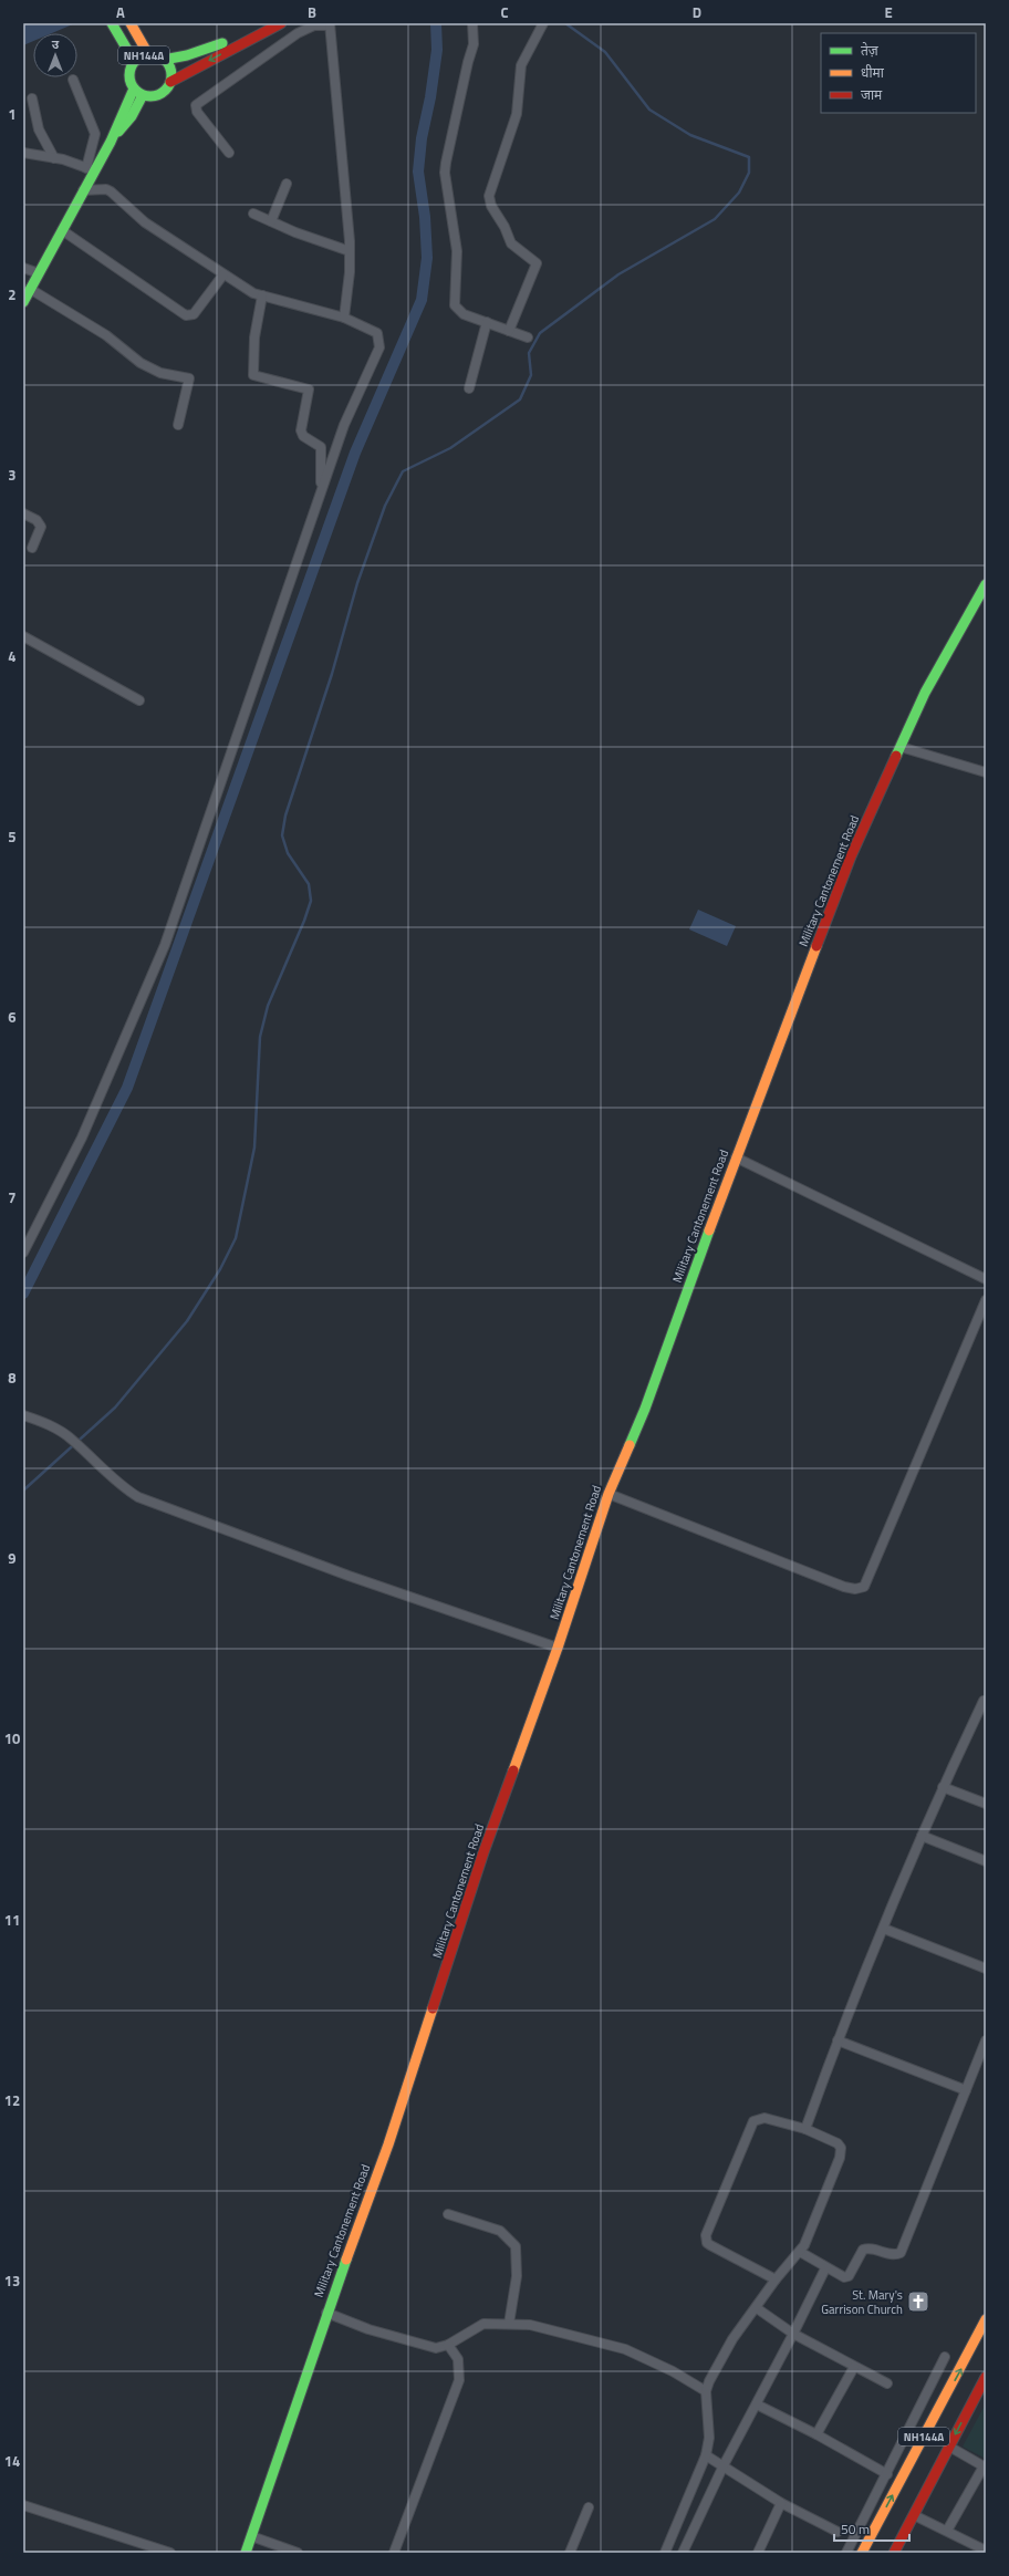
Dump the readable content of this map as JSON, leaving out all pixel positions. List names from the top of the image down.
{
  "streets": {
    "main road": ["NH144A", "Military Cantonement Road"]
  },
  "places": {
    "church": ["St. Mary's Garrison Church"]
  },
  "legend": ["तेज़", "धीमा", "जाम"],
  "scale_bar": "50 m",
  "north": "top",
  "grid": {
    "columns": [
      "A",
      "B",
      "C",
      "D",
      "E"
    ],
    "rows": [
      "1",
      "2",
      "3",
      "4",
      "5",
      "6",
      "7",
      "8",
      "9",
      "10",
      "11",
      "12",
      "13",
      "14"
    ]
  }
}
